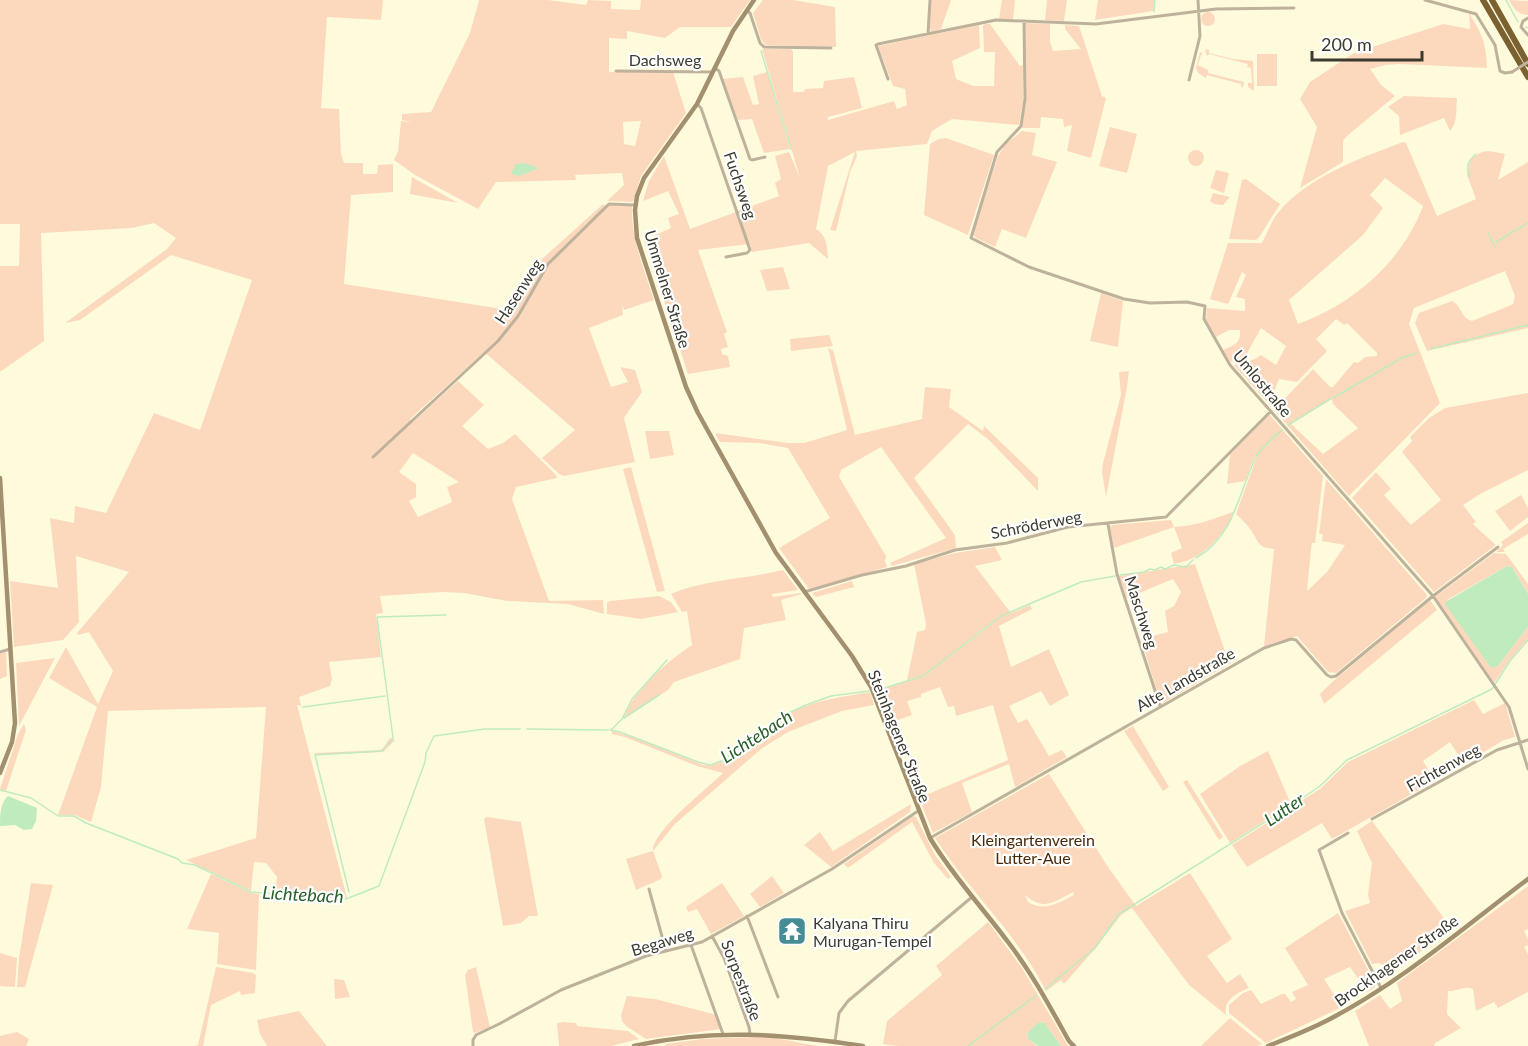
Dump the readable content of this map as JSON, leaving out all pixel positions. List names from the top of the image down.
{
  "streets": {
    "main road": ["Ummelner Straße", "Steinhagener Straße", "Brockhagener Straße"],
    "street": [
      "Dachsweg",
      "Fuchsweg",
      "Hasenweg",
      "Umlostraße",
      "Schröderweg",
      "Maschweg",
      "Alte Landstraße",
      "Fichtenweg",
      "Begaweg",
      "Sorpestraße"
    ]
  },
  "crossings": [
    ["Dachsweg", "Ummelner Straße"],
    ["Fuchsweg", "Ummelner Straße"],
    ["Ummelner Straße", "Hasenweg"],
    ["Ummelner Straße", "Steinhagener Straße"],
    ["Umlostraße", "Schröderweg"],
    ["Umlostraße", "Alte Landstraße"],
    ["Umlostraße", "Fichtenweg"],
    ["Schröderweg", "Maschweg"],
    ["Schröderweg", "Steinhagener Straße"],
    ["Maschweg", "Alte Landstraße"],
    ["Alte Landstraße", "Steinhagener Straße"],
    ["Steinhagener Straße", "Begaweg"],
    ["Begaweg", "Sorpestraße"]
  ],
  "water": ["Lichtebach", "Lutter"],
  "parks": ["Kleingartenverein Lutter-Aue"],
  "places": {
    "temple": ["Kalyana Thiru Murugan-Tempel"]
  },
  "scale_bar": "200 m"
}
